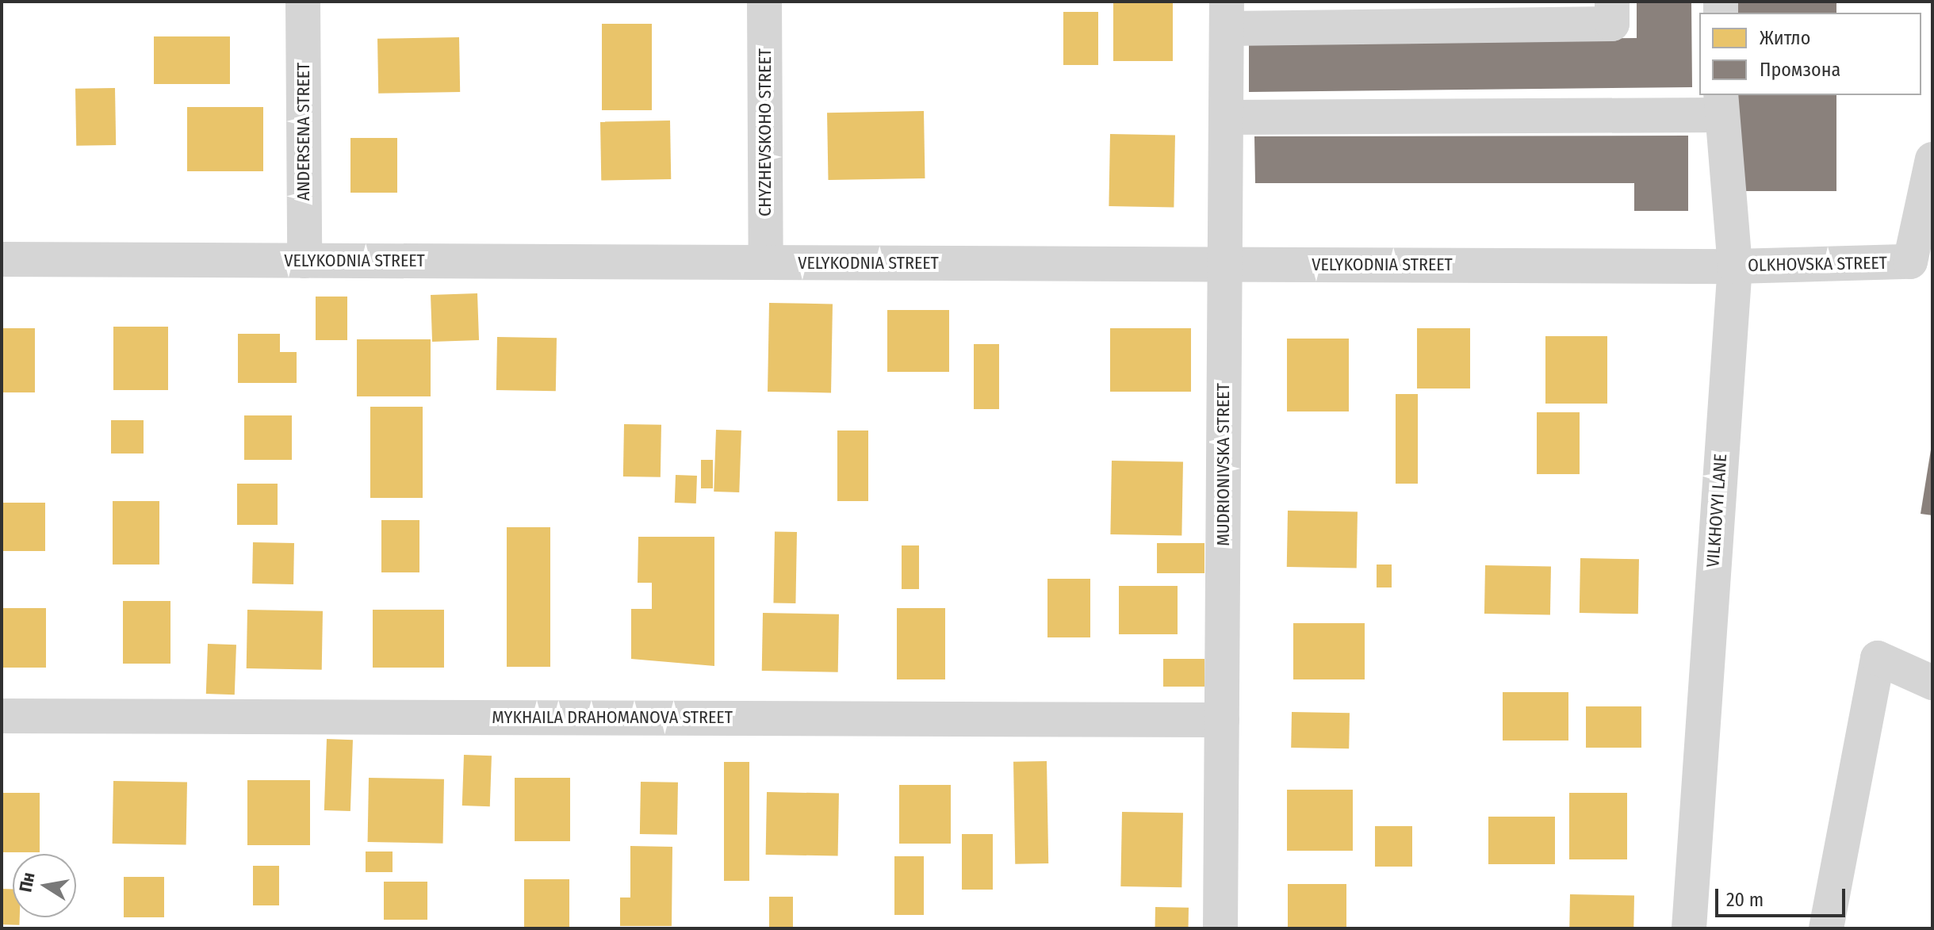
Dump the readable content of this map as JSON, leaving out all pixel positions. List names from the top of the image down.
{
  "streets": {
    "street": [
      "ANDERSENA STREET",
      "CHYZHEVSKOHO STREET",
      "VELYKODNIA STREET",
      "OLKHOVSKA STREET",
      "MUDRIONIVSKA STREET",
      "VILKHOVYI LANE",
      "MYKHAILA DRAHOMANOVA STREET"
    ]
  },
  "crossings": [
    ["ANDERSENA STREET", "VELYKODNIA STREET"],
    ["CHYZHEVSKOHO STREET", "VELYKODNIA STREET"],
    ["VELYKODNIA STREET", "OLKHOVSKA STREET"],
    ["VELYKODNIA STREET", "MUDRIONIVSKA STREET"],
    ["VELYKODNIA STREET", "VILKHOVYI LANE"],
    ["OLKHOVSKA STREET", "VILKHOVYI LANE"],
    ["MUDRIONIVSKA STREET", "MYKHAILA DRAHOMANOVA STREET"]
  ],
  "legend": ["Житло", "Промзона"],
  "scale_bar": "20 m",
  "north": "left"
}
